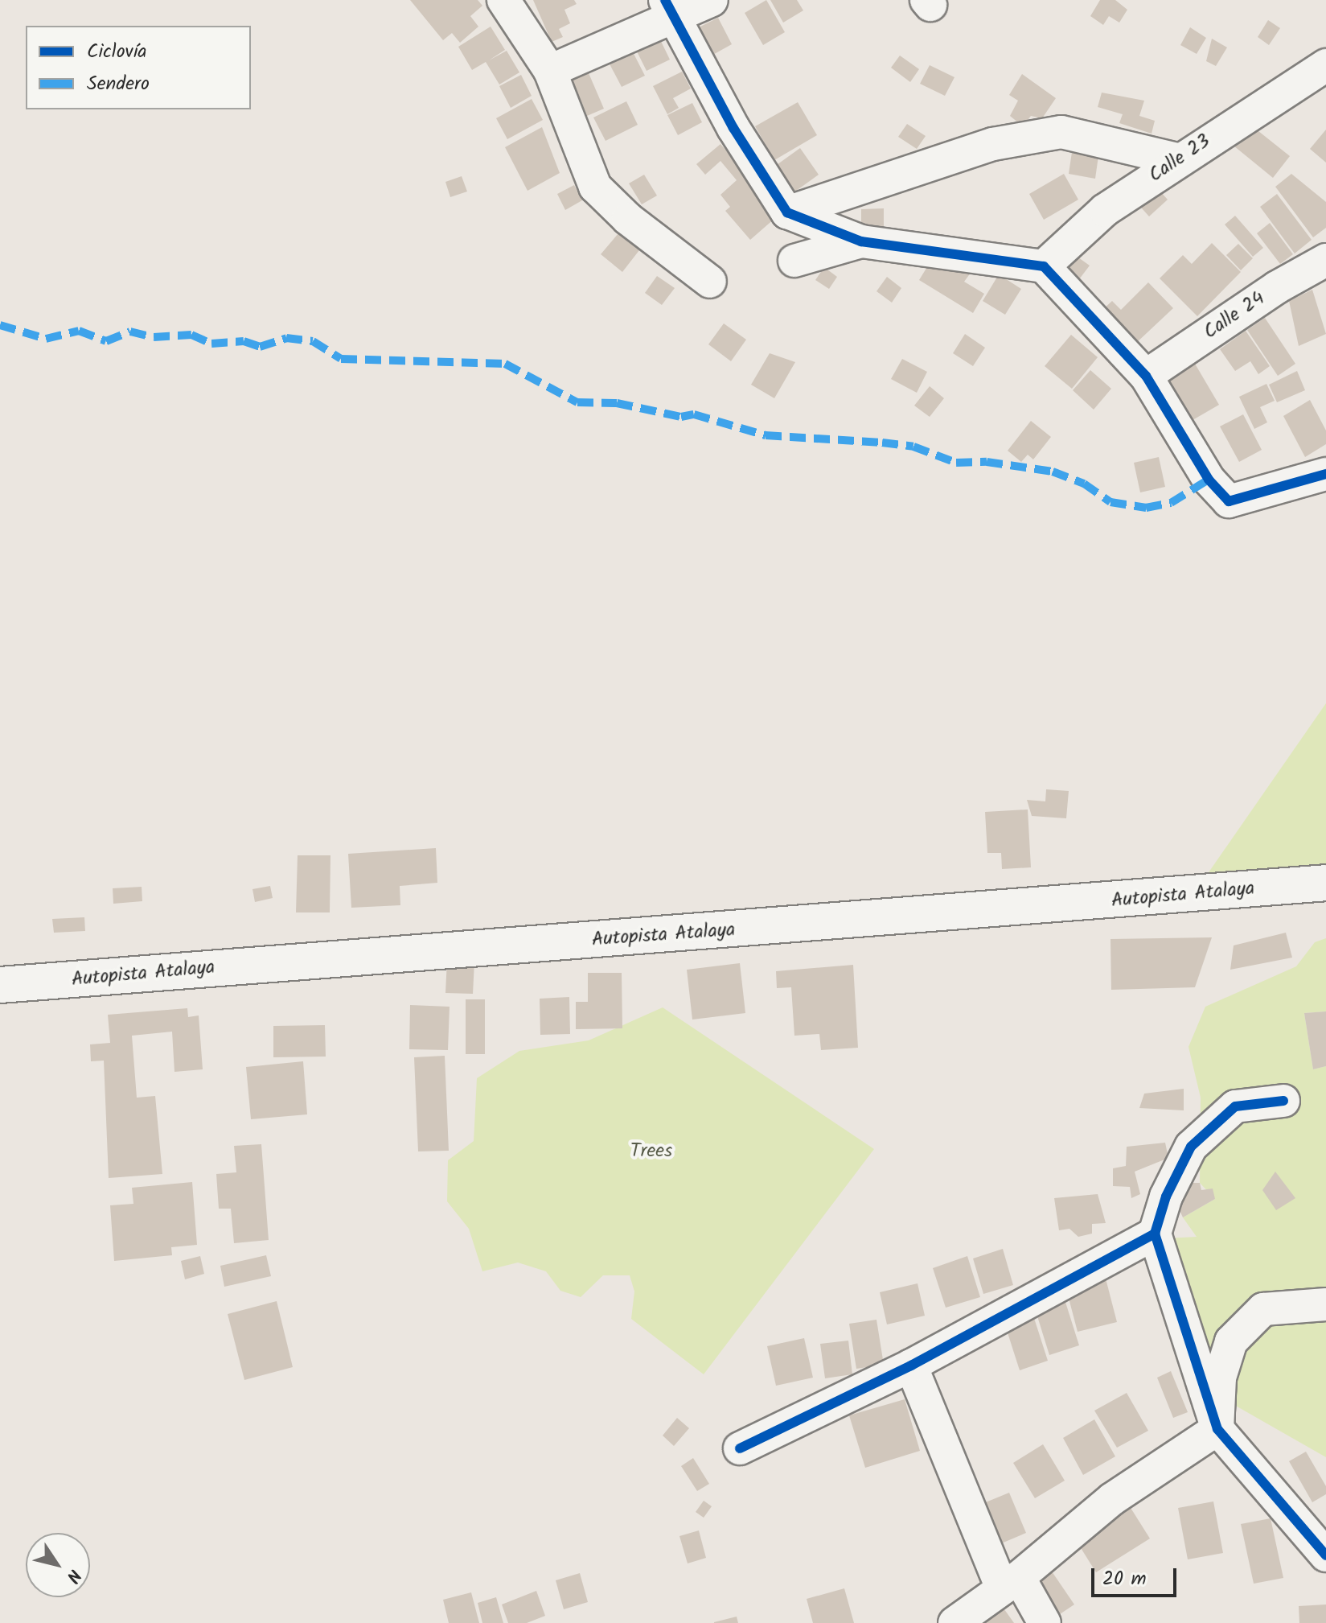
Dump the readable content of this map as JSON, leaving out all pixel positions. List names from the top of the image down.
{
  "streets": {
    "main road": ["Autopista Atalaya"],
    "street": ["Calle 23", "Calle 24"]
  },
  "parks": ["Trees"],
  "legend": ["Ciclovía", "Sendero"],
  "scale_bar": "20 m",
  "north": "bottom right"
}
